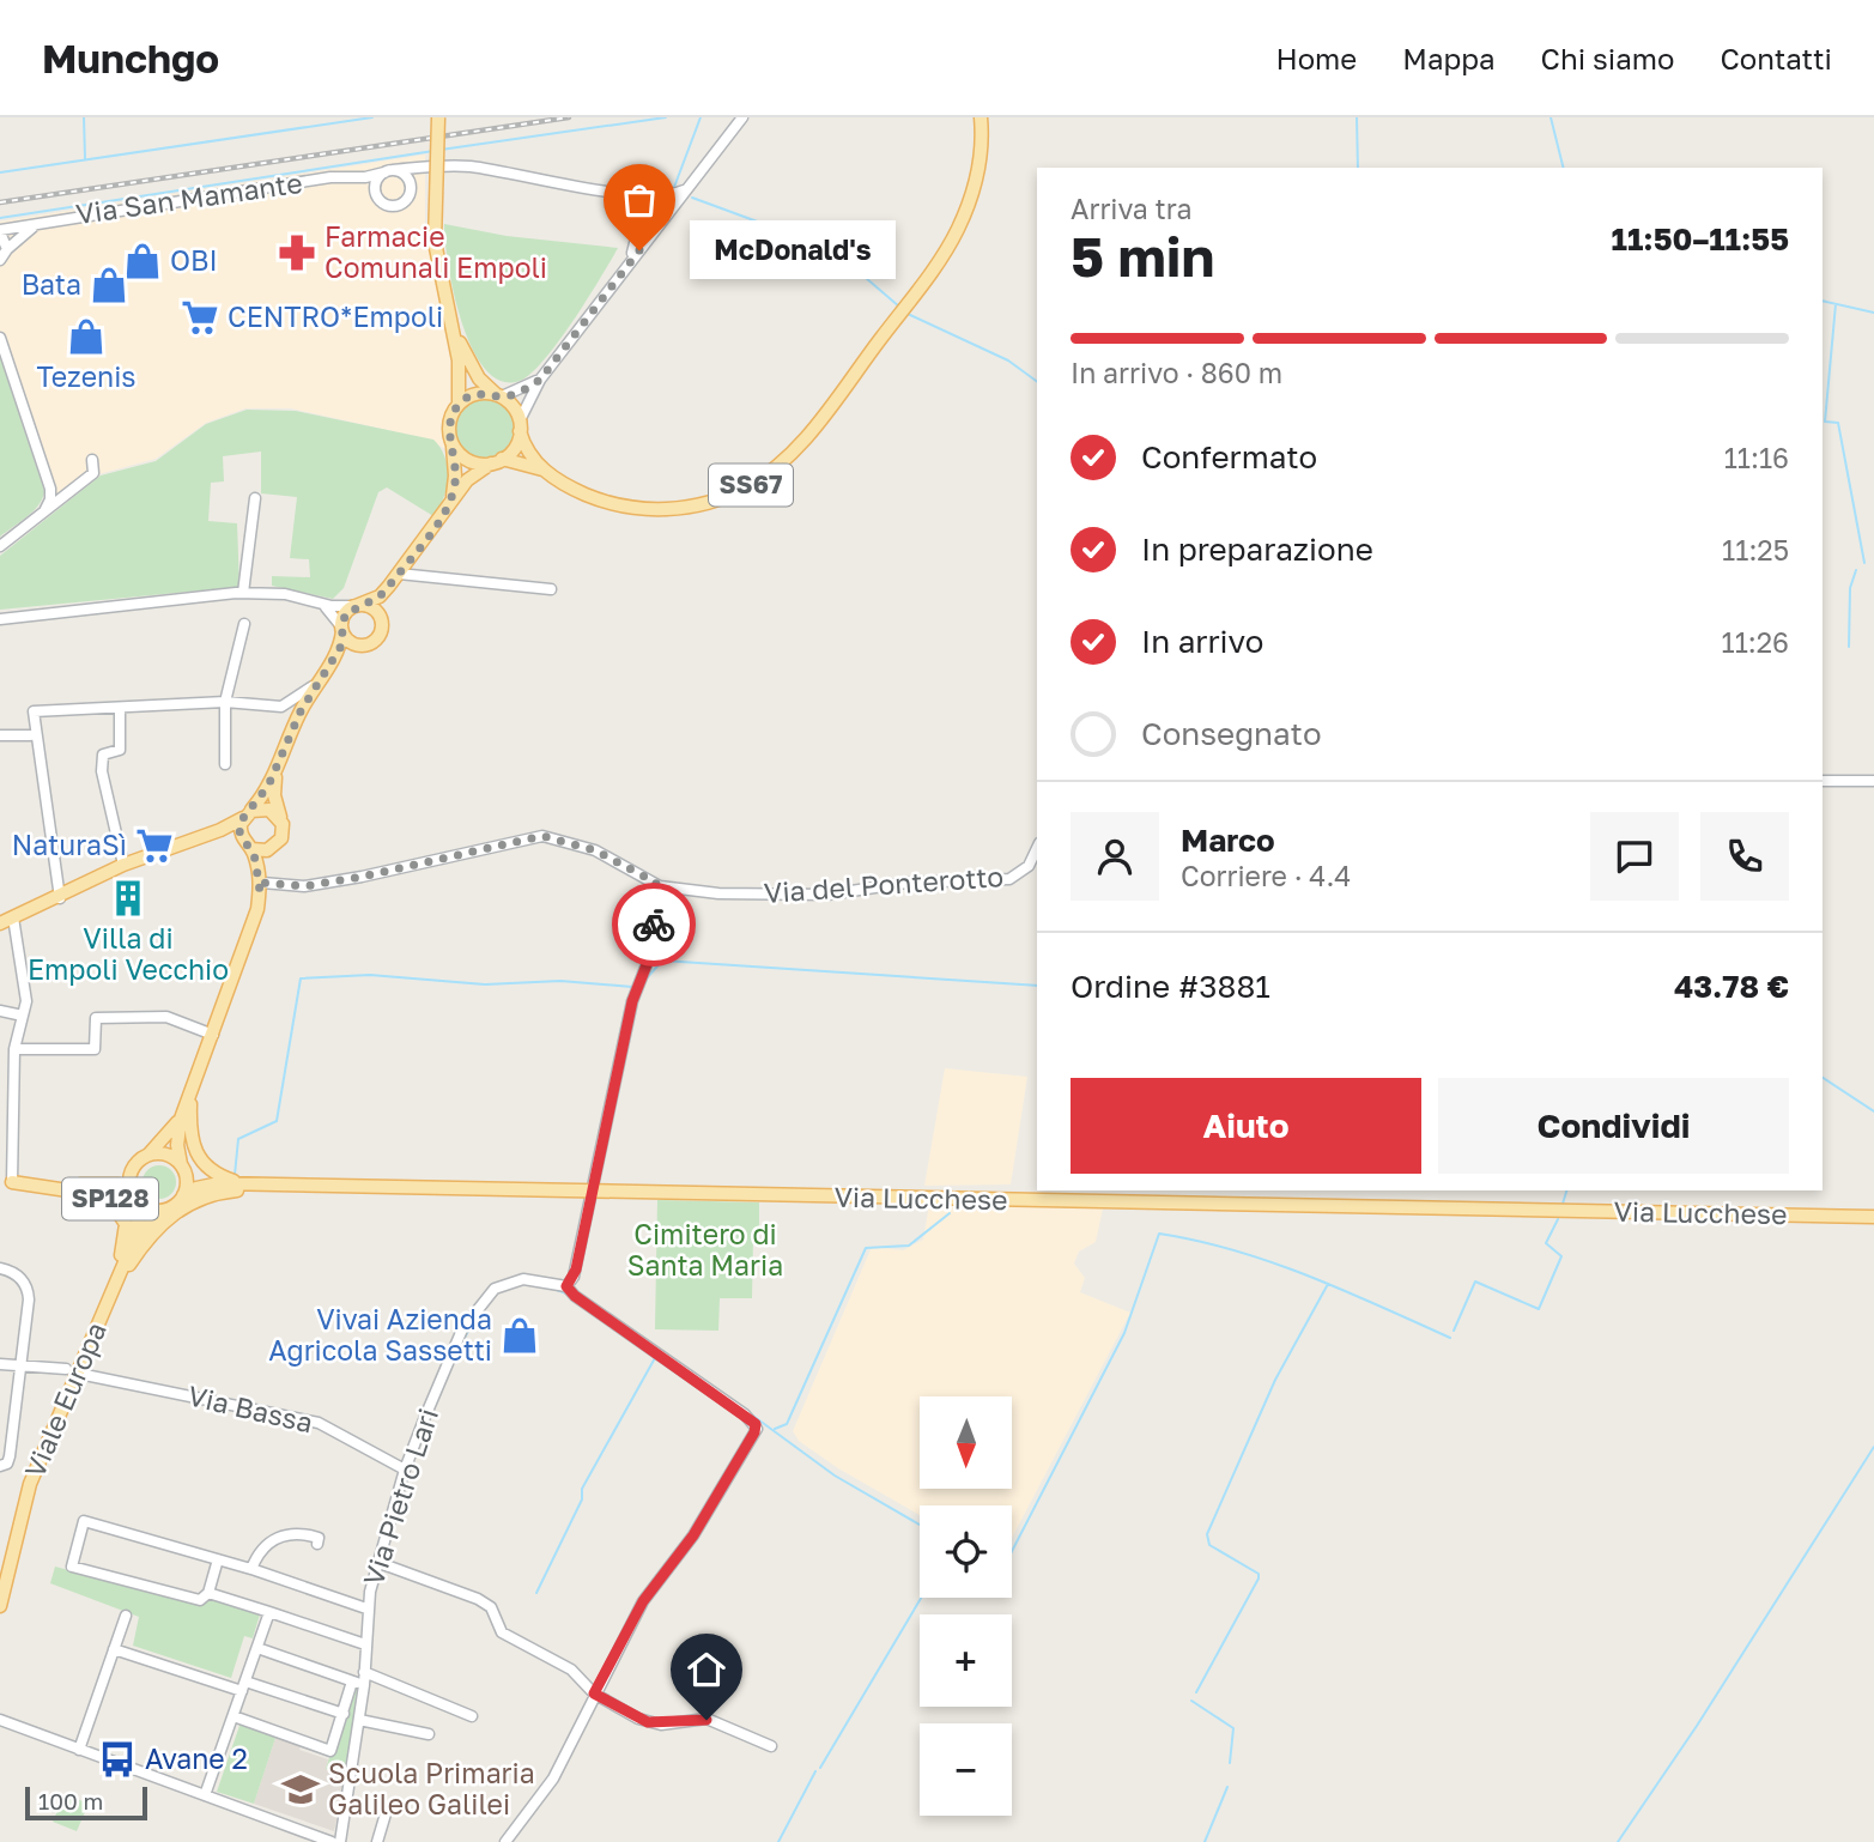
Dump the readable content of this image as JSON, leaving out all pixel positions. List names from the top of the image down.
{
  "streets": {
    "main road": [
      "SS67",
      "SP128",
      "Via Lucchese",
      "Viale Europa"
    ],
    "street": [
      "Via San Mamante",
      "Via del Ponterotto",
      "Via Bassa",
      "Via Pietro Lari"
    ]
  },
  "crossings": [
    ["SP128", "Via Lucchese"],
    ["SP128", "Viale Europa"],
    ["Via Lucchese", "Viale Europa"],
    ["Via Bassa", "Via Pietro Lari"]
  ],
  "parks": ["Cimitero di Santa Maria"],
  "places": {
    "other": ["McDonald's"],
    "pharmacy": ["Farmacie Comunali Empoli"],
    "shop": [
      "OBI",
      "Bata",
      "Tezenis",
      "Vivai Azienda Agricola Sassetti"
    ],
    "supermarket": ["CENTRO*Empoli", "NaturaSì"],
    "building": ["Villa di Empoli Vecchio"],
    "bus stop": ["Avane 2"],
    "school or university": ["Scuola Primaria Galileo Galilei"]
  },
  "scale_bar": "100 m",
  "north": "bottom",
  "page": {
    "header": "Munchgo",
    "nav": [
      "Home",
      "Mappa",
      "Chi siamo",
      "Contatti"
    ],
    "heading": ["5 min", "Arriva tra", "11:50–11:55"],
    "panel": [
      "Marco",
      "Corriere · 4.4",
      "Ordine #3881",
      "43.78 €"
    ],
    "bubble": "McDonald's",
    "bar": "In arrivo · 860 m",
    "list": [
      ["Confermato", "11:16"],
      ["In preparazione", "11:25"],
      ["In arrivo", "11:26"],
      "Consegnato"
    ],
    "buttons": ["Aiuto", "Condividi"],
    "map_buttons": ["+", "−"],
    "scale": "100 m"
  }
}
